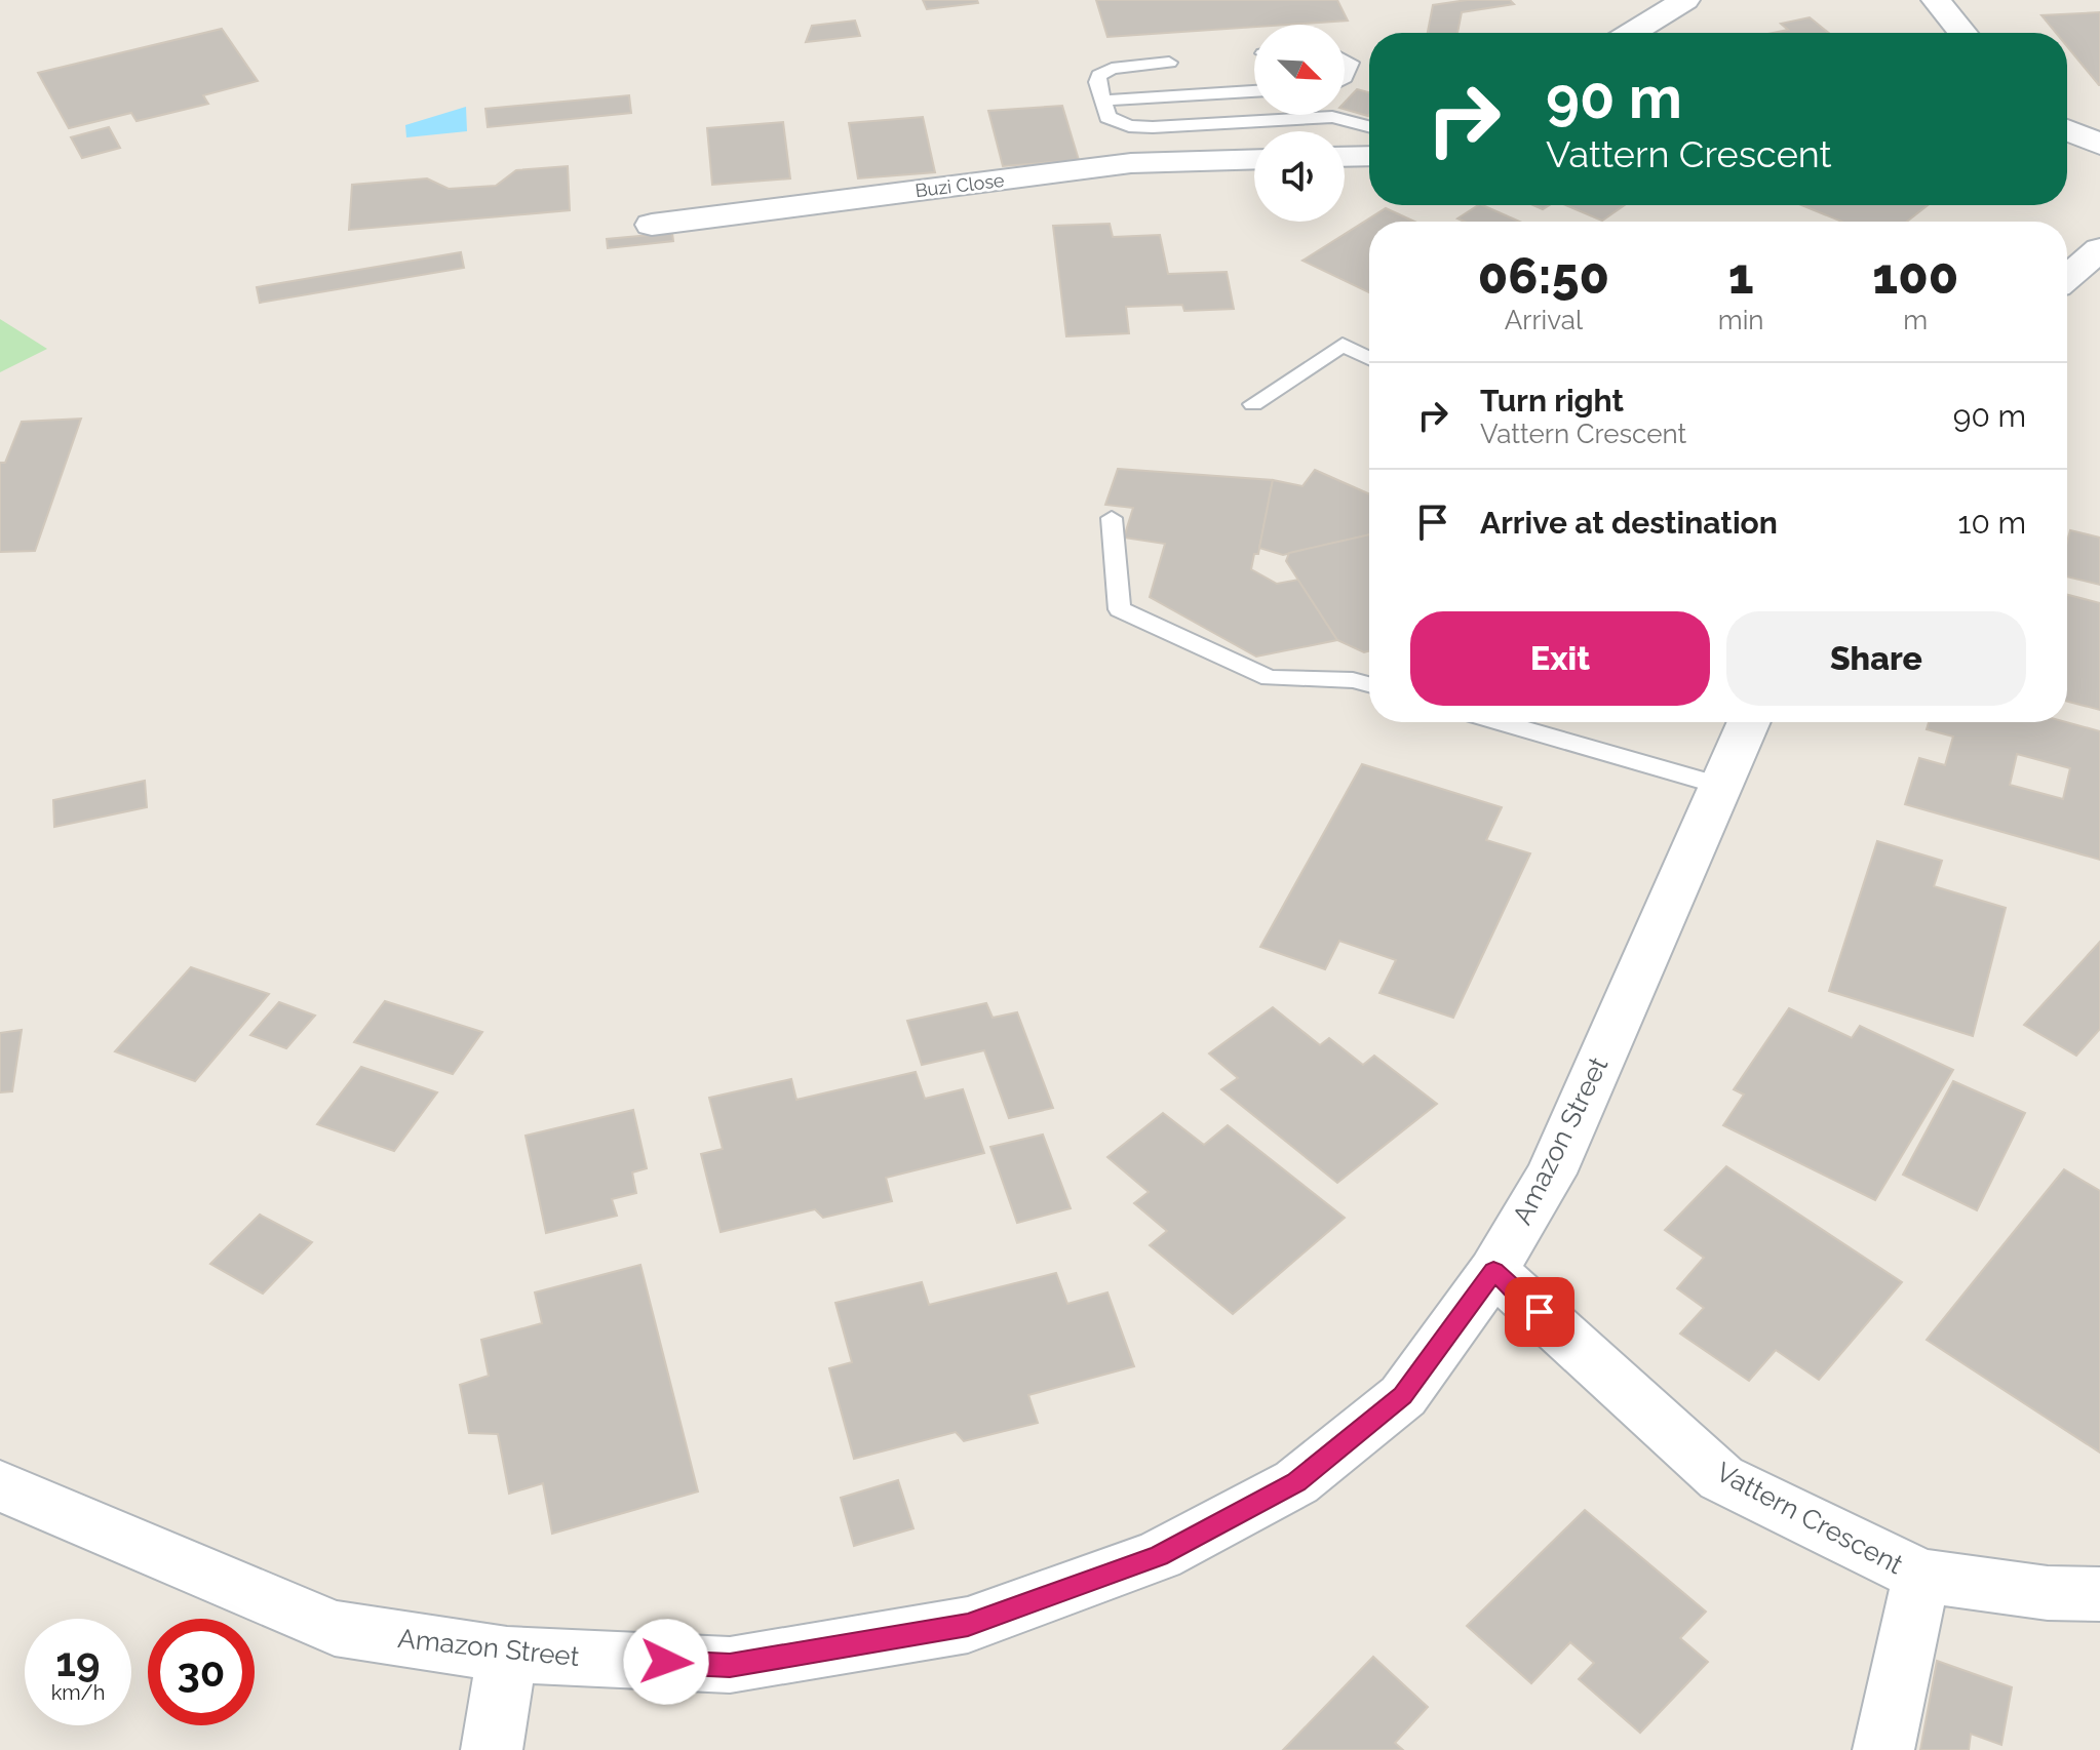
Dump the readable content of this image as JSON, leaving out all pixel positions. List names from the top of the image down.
{
  "streets": {
    "street": ["Buzi Close", "Amazon Street", "Vattern Crescent"]
  },
  "crossings": [
    ["Amazon Street", "Vattern Crescent"]
  ],
  "north": "bottom right",
  "page": {
    "turn": ["90 m", "Vattern Crescent"],
    "eta": [
      "06:50",
      "Arrival",
      "1",
      "min",
      "100",
      "m"
    ],
    "list": [
      {
        "name": "Turn right",
        "note": "Vattern Crescent",
        "value": "90 m"
      },
      {
        "name": "Arrive at destination",
        "value": "10 m"
      }
    ],
    "buttons": ["Exit", "Share"],
    "speed": "19 km/h",
    "limit": "30"
  }
}
